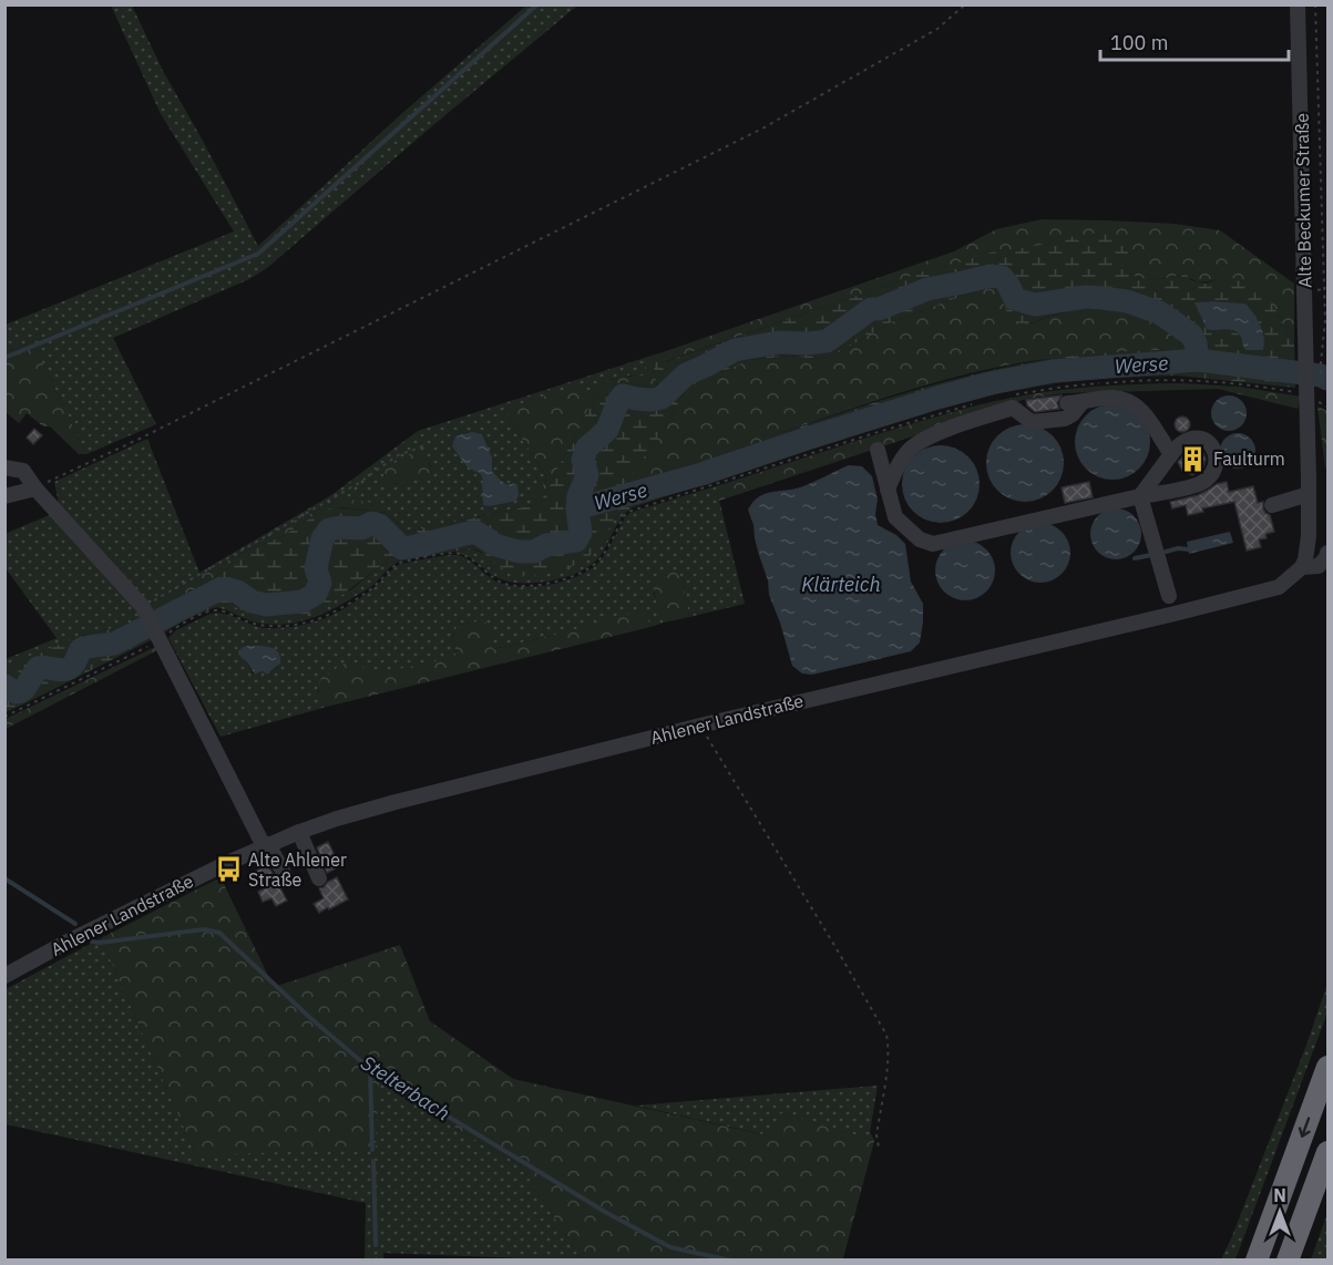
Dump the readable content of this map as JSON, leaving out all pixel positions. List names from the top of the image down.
{
  "streets": {
    "street": ["Alte Beckumer Straße", "Ahlener Landstraße"]
  },
  "water": ["Werse", "Klärteich", "Stelterbach"],
  "places": {
    "building": ["Faulturm"],
    "bus stop": ["Alte Ahlener Straße"]
  },
  "scale_bar": "100 m",
  "north": "top"
}
